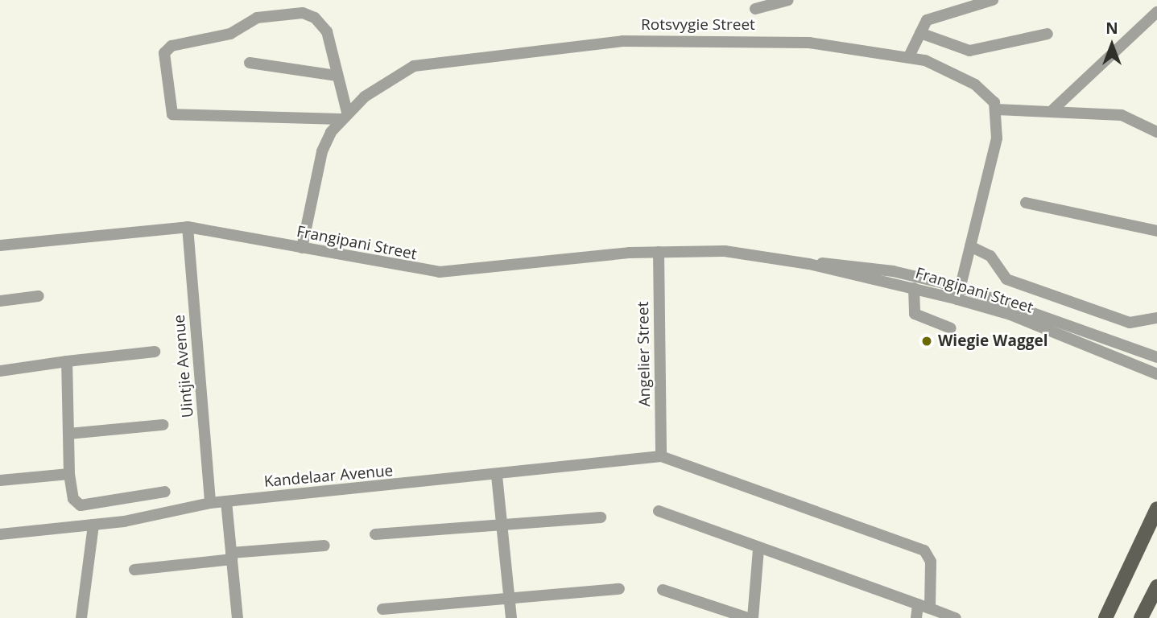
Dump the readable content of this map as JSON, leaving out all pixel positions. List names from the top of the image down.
{
  "streets": {
    "street": [
      "Rotsvygie Street",
      "Frangipani Street",
      "Angelier Street",
      "Uintjie Avenue",
      "Kandelaar Avenue"
    ]
  },
  "crossings": [
    ["Rotsvygie Street", "Frangipani Street"],
    ["Frangipani Street", "Angelier Street"],
    ["Frangipani Street", "Uintjie Avenue"],
    ["Angelier Street", "Kandelaar Avenue"],
    ["Uintjie Avenue", "Kandelaar Avenue"]
  ],
  "places": ["Wiegie Waggel"],
  "north": "top"
}
